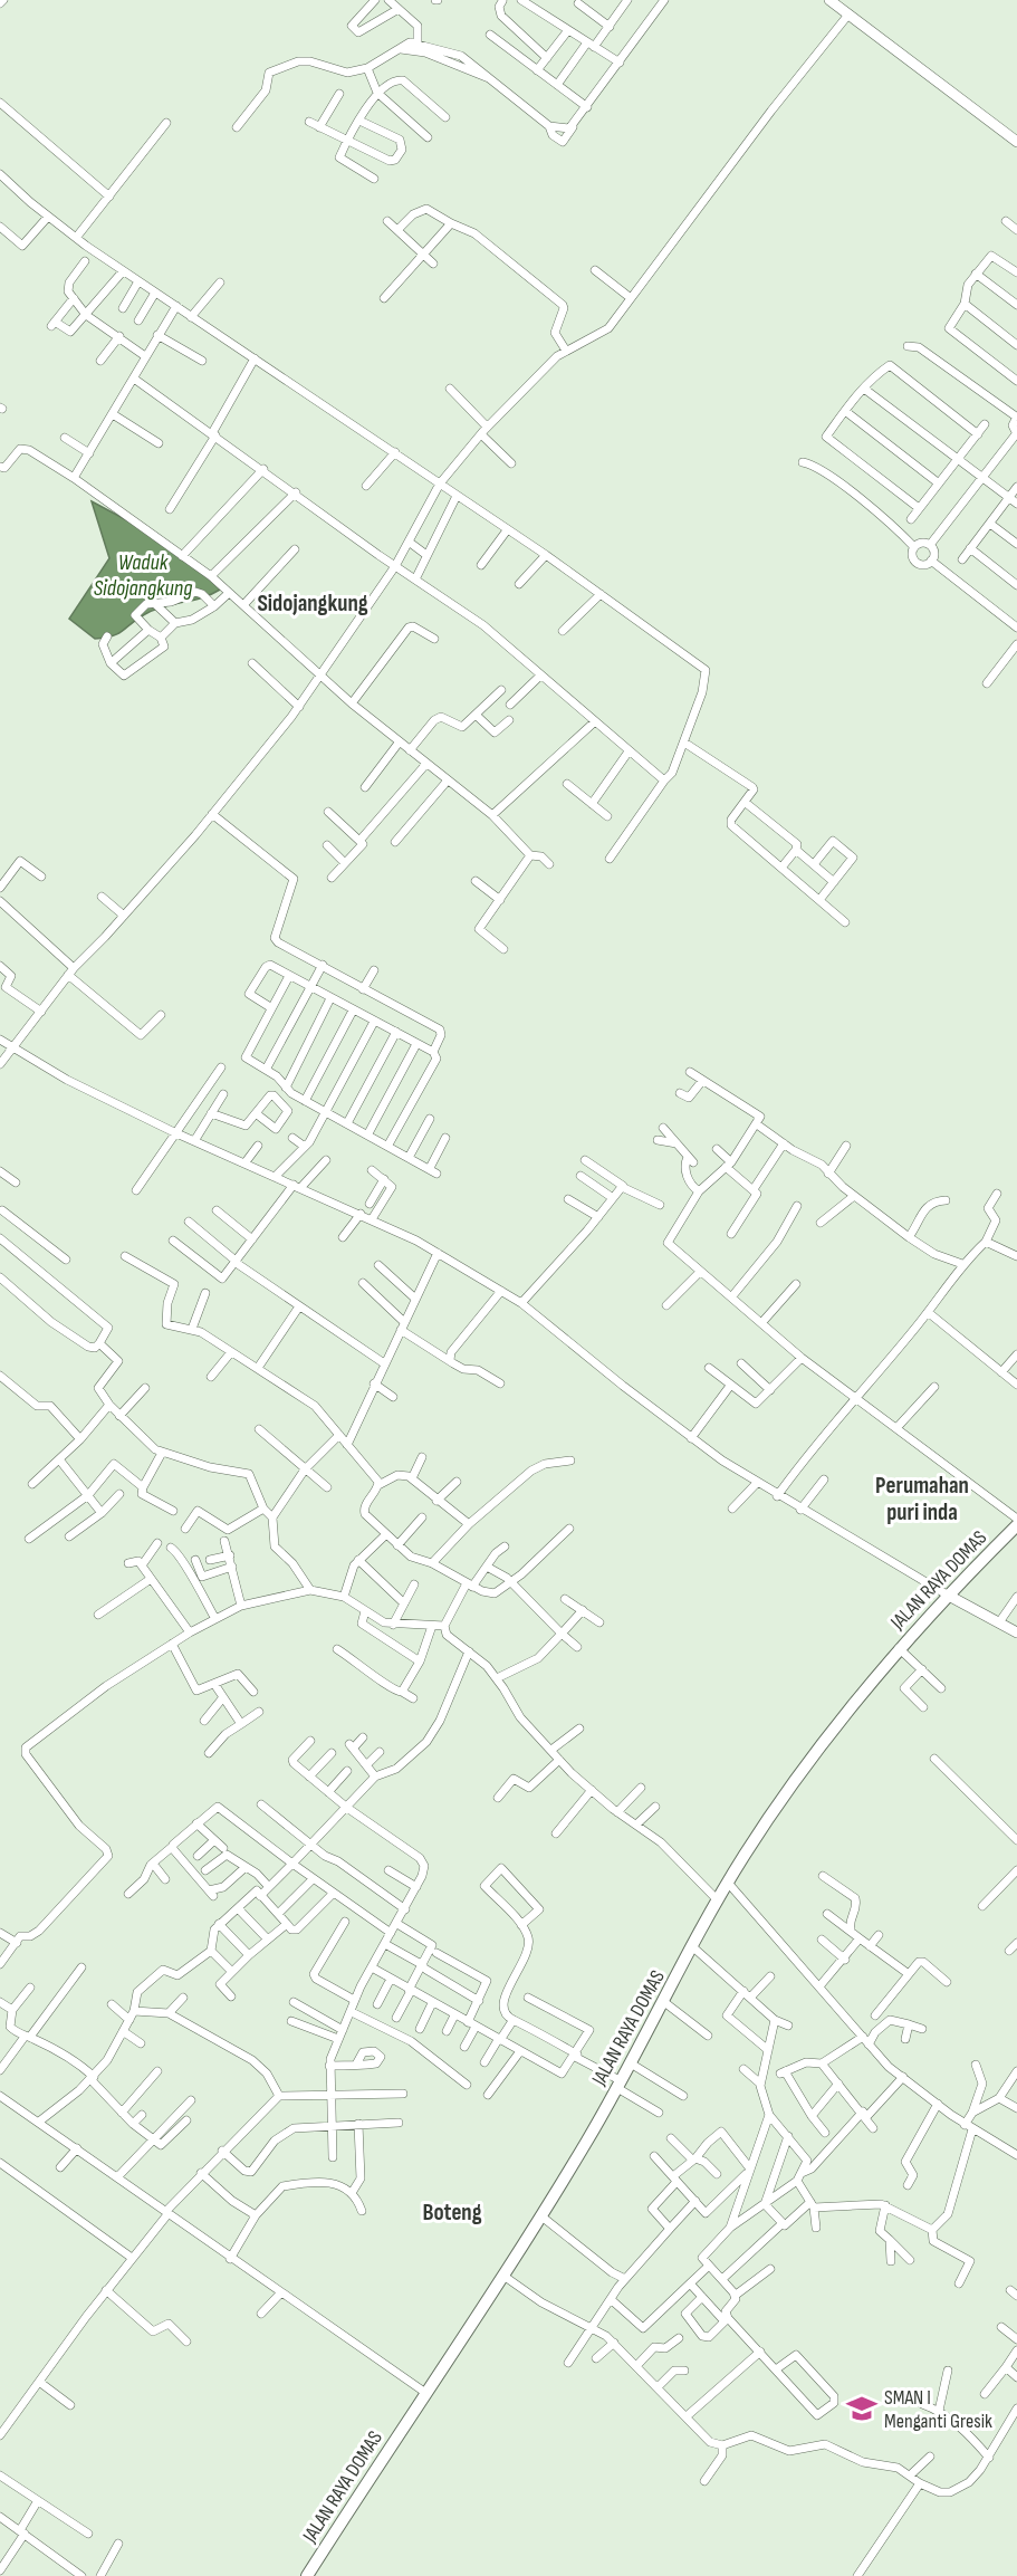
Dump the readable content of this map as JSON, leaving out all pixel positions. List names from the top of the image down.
{
  "streets": {
    "highway": ["JALAN RAYA DOMAS"]
  },
  "districts": ["Sidojangkung", "Perumahan puri inda", "Boteng"],
  "water": ["Waduk Sidojangkung"],
  "places": {
    "school or university": ["SMAN I Menganti Gresik"]
  }
}
